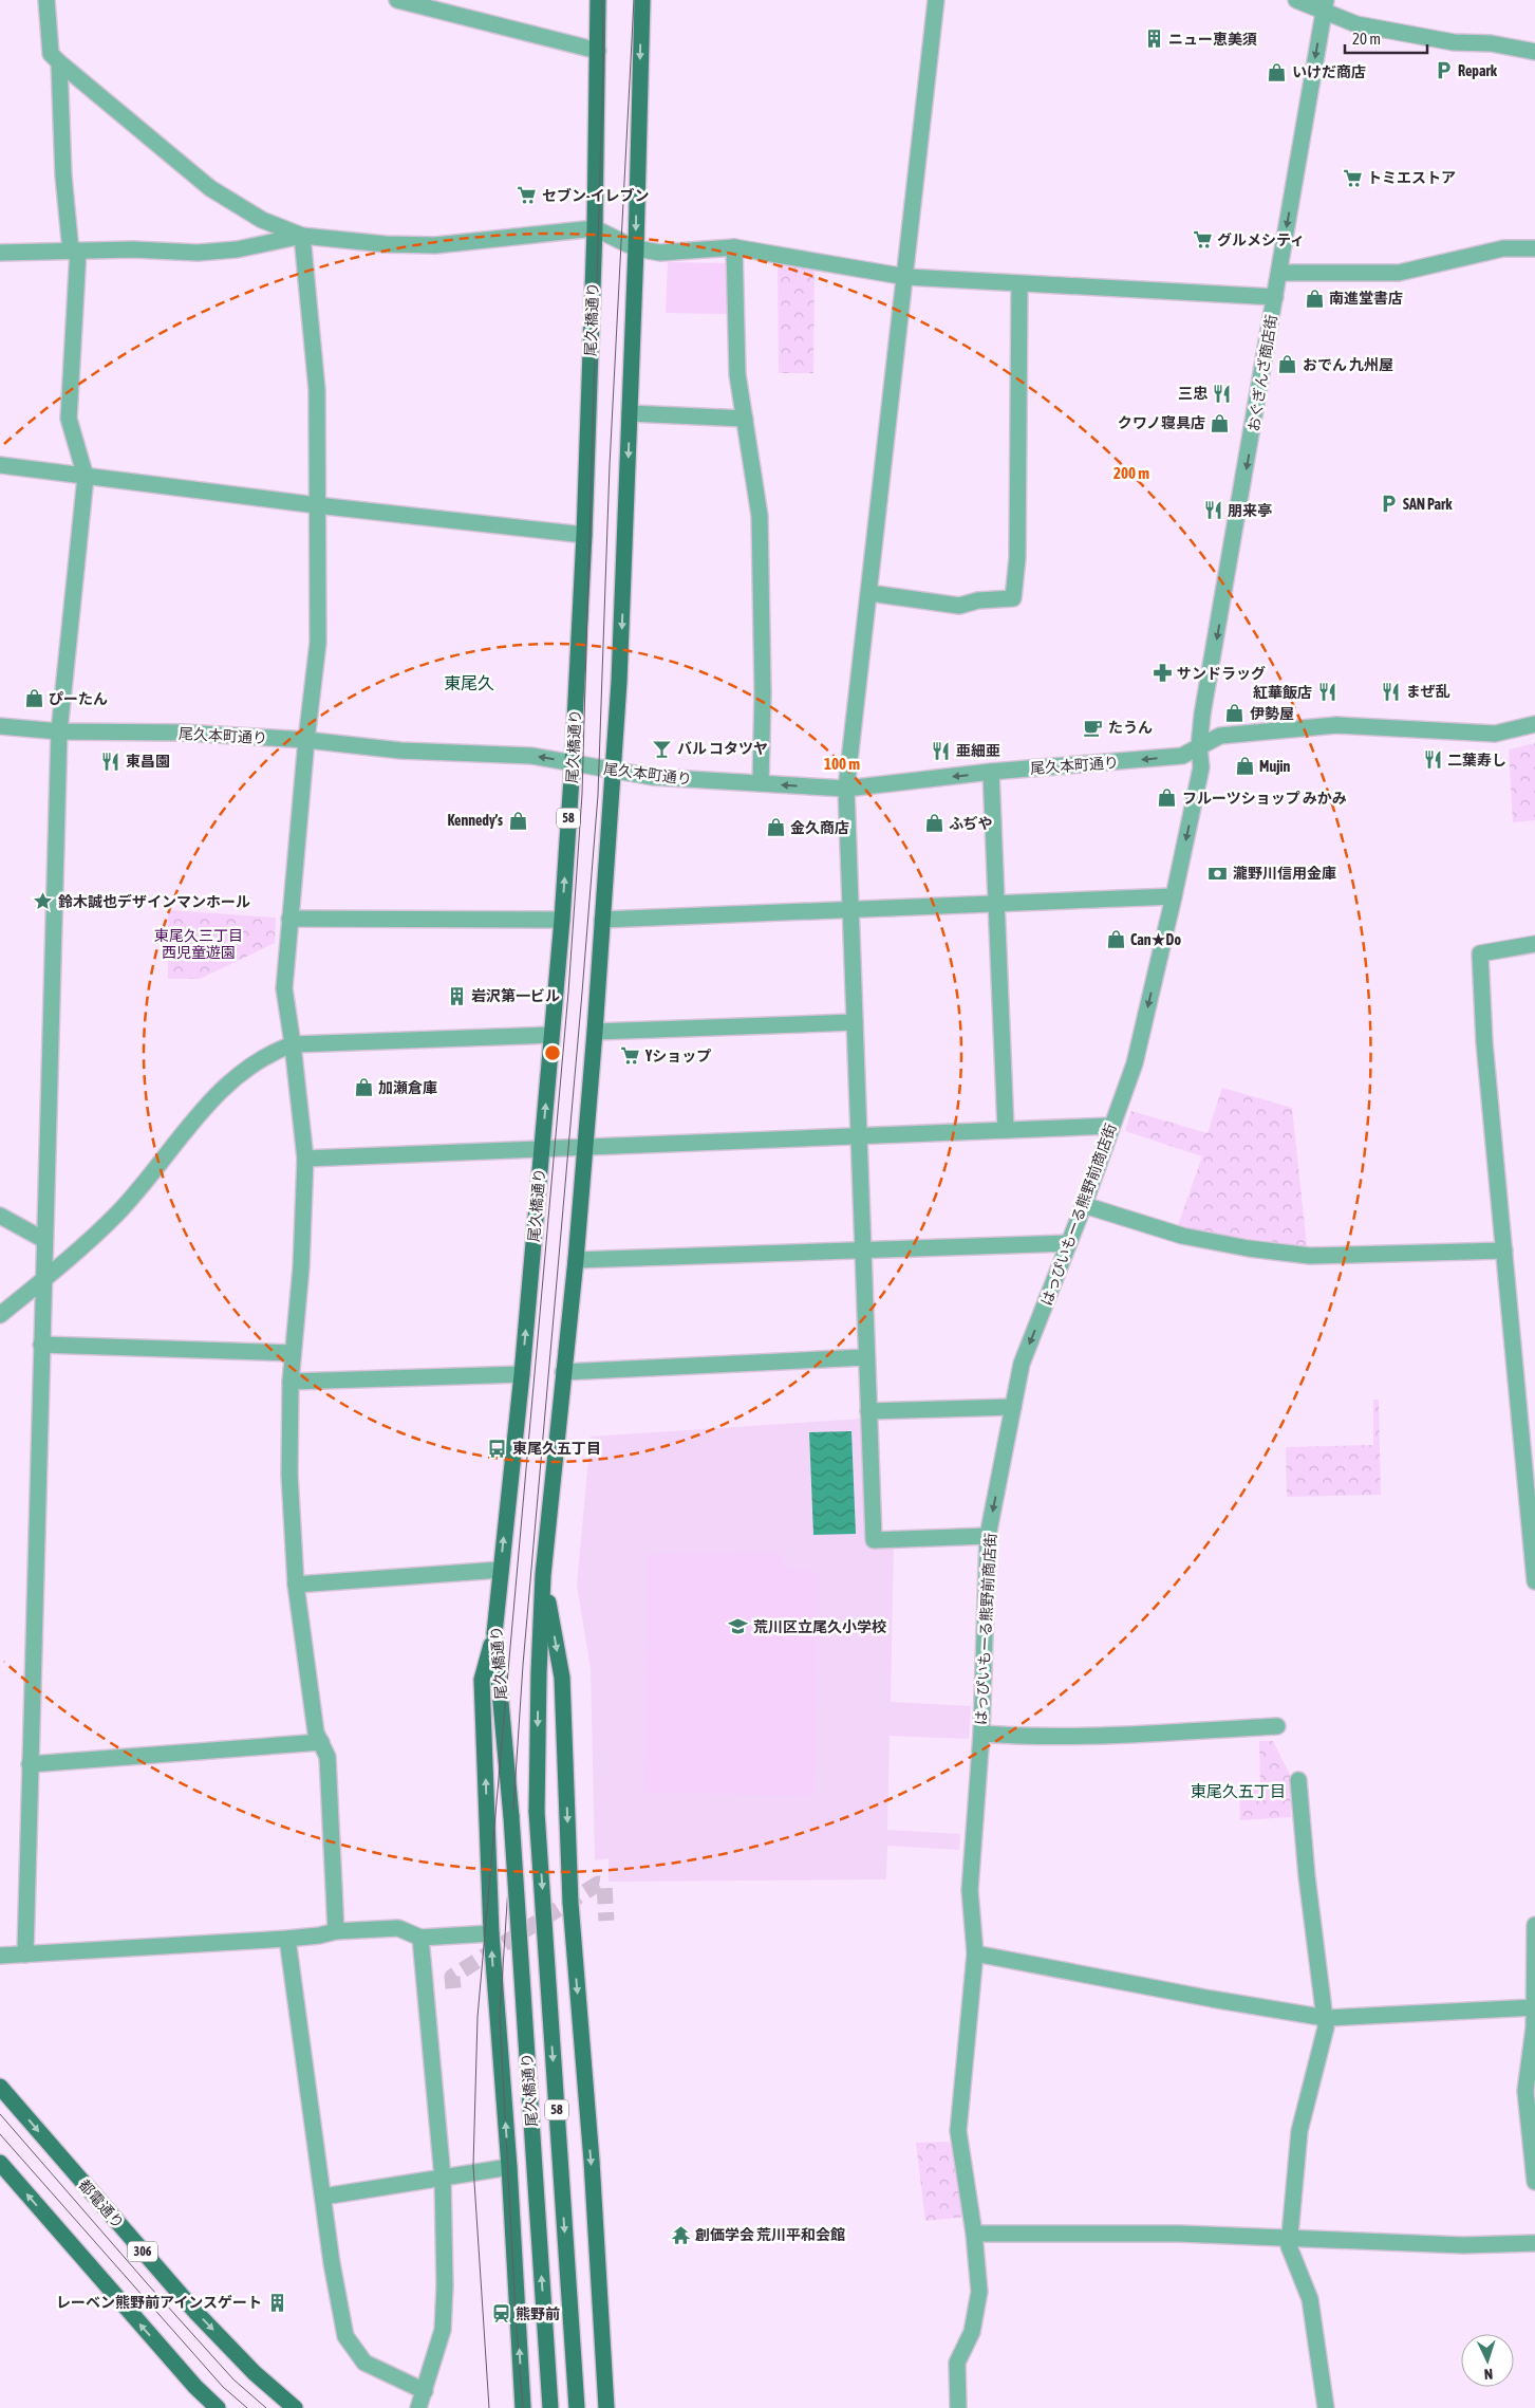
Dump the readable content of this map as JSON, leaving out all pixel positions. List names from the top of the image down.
{
  "streets": {
    "main road": [
      "尾久橋通り",
      "58",
      "都電通り",
      "306"
    ],
    "street": ["おぐぎんざ商店街", "尾久本町通り", "はっぴいもーる熊野前商店街"]
  },
  "crossings": [
    ["尾久橋通り", "尾久本町通り"],
    ["おぐぎんざ商店街", "尾久本町通り"],
    ["おぐぎんざ商店街", "はっぴいもーる熊野前商店街"],
    ["尾久本町通り", "はっぴいもーる熊野前商店街"]
  ],
  "one_way": ["おぐぎんざ商店街", "はっぴいもーる熊野前商店街"],
  "districts": ["東尾久", "東尾久五丁目"],
  "parks": ["東尾久三丁目 西児童遊園"],
  "places": {
    "building": ["ニュー恵美須", "岩沢第一ビル", "レーベン熊野前アインスゲート"],
    "parking": ["Repark", "SAN Park"],
    "shop": [
      "いけだ商店",
      "南進堂書店",
      "おでん 九州屋",
      "クワノ寝具店",
      "ぴーたん",
      "伊勢屋",
      "Mujin",
      "フルーツショップ みかみ",
      "Kennedy’s",
      "ふぢや",
      "金久商店",
      "Can★Do",
      "加瀬倉庫"
    ],
    "supermarket": [
      "トミエストア",
      "セブン-イレブン",
      "グルメシティ",
      "Yショップ"
    ],
    "restaurant": [
      "三忠",
      "朋来亭",
      "まぜ乱",
      "紅華飯店",
      "亜細亜",
      "二葉寿し",
      "東昌園"
    ],
    "pharmacy": ["サンドラッグ"],
    "cafe": ["たうん"],
    "bar": ["バル コタツヤ"],
    "bank": ["瀧野川信用金庫"],
    "place": ["鈴木誠也デザインマンホール"],
    "bus stop": ["東尾久五丁目"],
    "school or university": ["荒川区立尾久小学校"],
    "temple": ["創価学会 荒川平和会館"],
    "station": ["熊野前"]
  },
  "scale_bar": "20 m",
  "north": "bottom",
  "rings": ["200 m", "100 m"]
}
